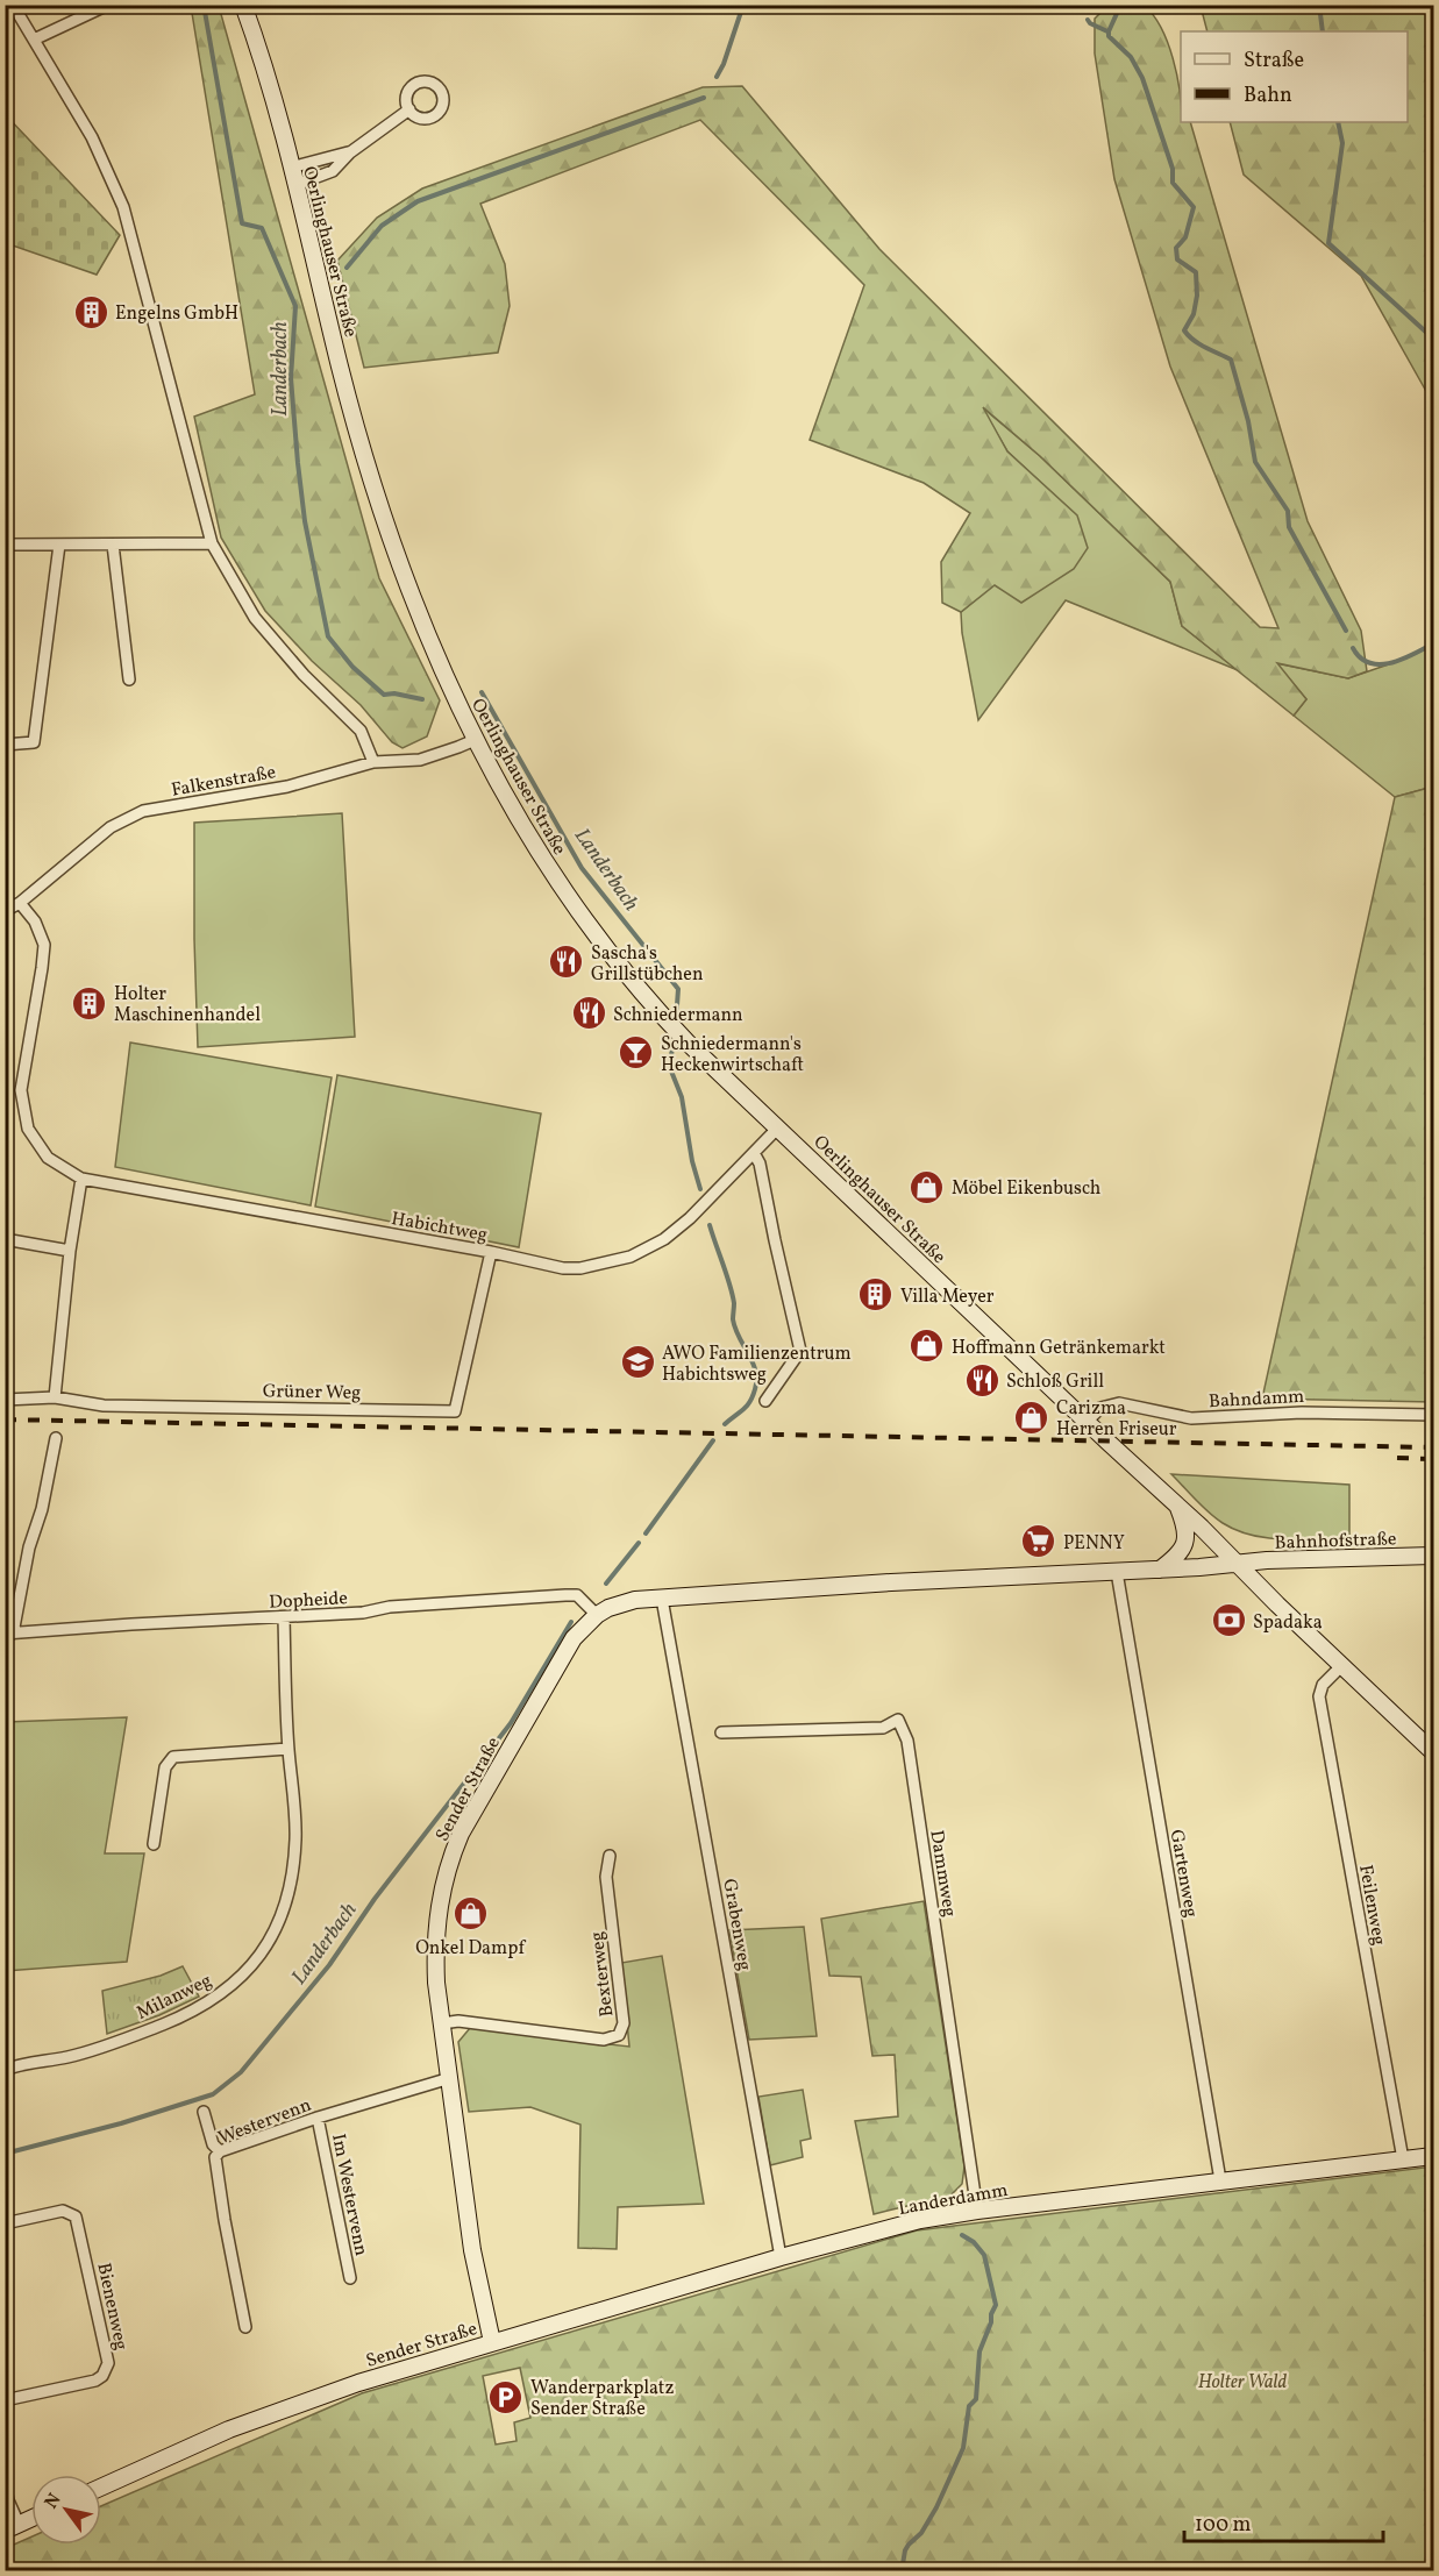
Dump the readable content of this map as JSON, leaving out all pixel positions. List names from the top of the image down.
{
  "streets": {
    "main road": [
      "Oerlinghauser Straße",
      "Bahnhofstraße",
      "Sender Straße",
      "Landerdamm"
    ],
    "street": [
      "Falkenstraße",
      "Habichtweg",
      "Grüner Weg",
      "Bahndamm",
      "Dopheide",
      "Dammweg",
      "Gartenweg",
      "Feilenweg",
      "Grabenweg",
      "Bexterweg",
      "Milanweg",
      "Westervenn",
      "Im Westervenn",
      "Bienenweg"
    ]
  },
  "crossings": [
    ["Oerlinghauser Straße", "Falkenstraße"],
    ["Oerlinghauser Straße", "Habichtweg"],
    ["Oerlinghauser Straße", "Bahndamm"],
    ["Oerlinghauser Straße", "Bahnhofstraße"],
    ["Oerlinghauser Straße", "Sender Straße"],
    ["Oerlinghauser Straße", "Feilenweg"],
    ["Falkenstraße", "Habichtweg"],
    ["Habichtweg", "Grüner Weg"],
    ["Bahnhofstraße", "Sender Straße"],
    ["Dopheide", "Sender Straße"],
    ["Dopheide", "Milanweg"],
    ["Sender Straße", "Gartenweg"],
    ["Sender Straße", "Grabenweg"],
    ["Sender Straße", "Bexterweg"],
    ["Sender Straße", "Westervenn"],
    ["Sender Straße", "Landerdamm"],
    ["Dammweg", "Landerdamm"],
    ["Gartenweg", "Landerdamm"],
    ["Feilenweg", "Landerdamm"],
    ["Grabenweg", "Landerdamm"],
    ["Westervenn", "Im Westervenn"]
  ],
  "water": ["Landerbach"],
  "parks": ["Holter Wald"],
  "places": {
    "building": ["Engelns GmbH", "Holter Maschinenhandel", "Villa Meyer"],
    "restaurant": ["Sascha's Grillstübchen", "Schniedermann", "Schloß Grill"],
    "bar": ["Schniedermann's Heckenwirtschaft"],
    "shop": [
      "Möbel Eikenbusch",
      "Hoffmann Getränkemarkt",
      "Carizma Herren Friseur",
      "Onkel Dampf"
    ],
    "school or university": ["AWO Familienzentrum Habichtsweg"],
    "supermarket": ["PENNY"],
    "bank": ["Spadaka"],
    "parking": ["Wanderparkplatz Sender Straße"]
  },
  "legend": ["Straße", "Bahn"],
  "scale_bar": "100 m",
  "north": "top left"
}
